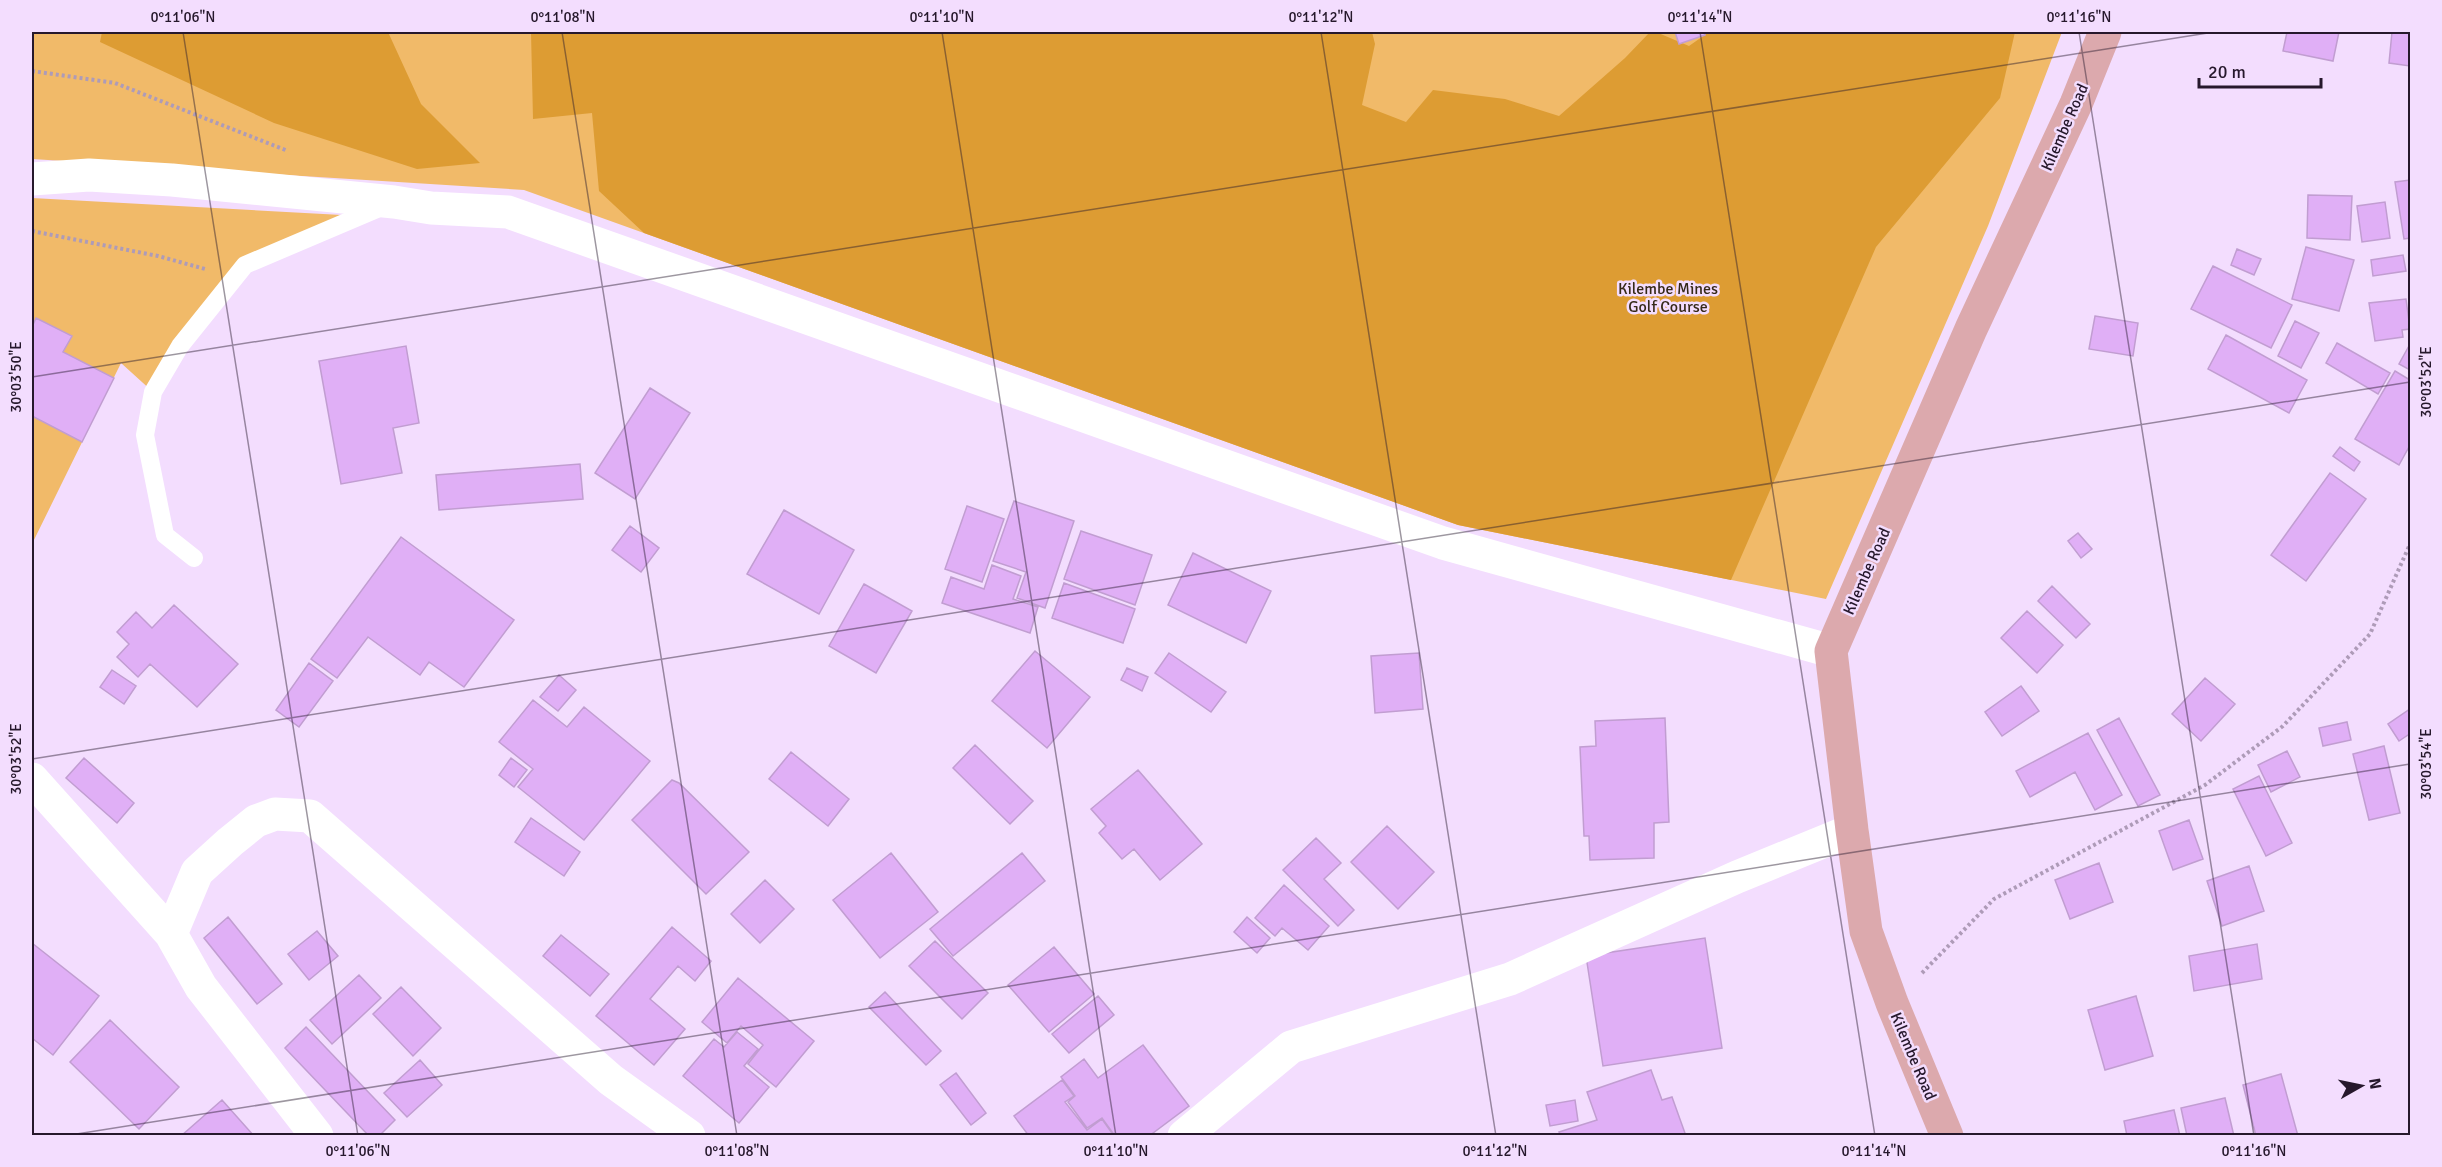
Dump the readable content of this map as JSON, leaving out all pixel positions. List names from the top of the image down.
{
  "streets": {
    "main road": ["Kilembe Road"]
  },
  "parks": ["Kilembe Mines Golf Course"],
  "scale_bar": "20 m",
  "north": "right",
  "coordinates": [
    "0°11'06\"N",
    "0°11'08\"N",
    "0°11'10\"N",
    "0°11'12\"N",
    "0°11'14\"N",
    "0°11'16\"N",
    "30°03'50\"E",
    "30°03'52\"E",
    "30°03'54\"E"
  ]
}
